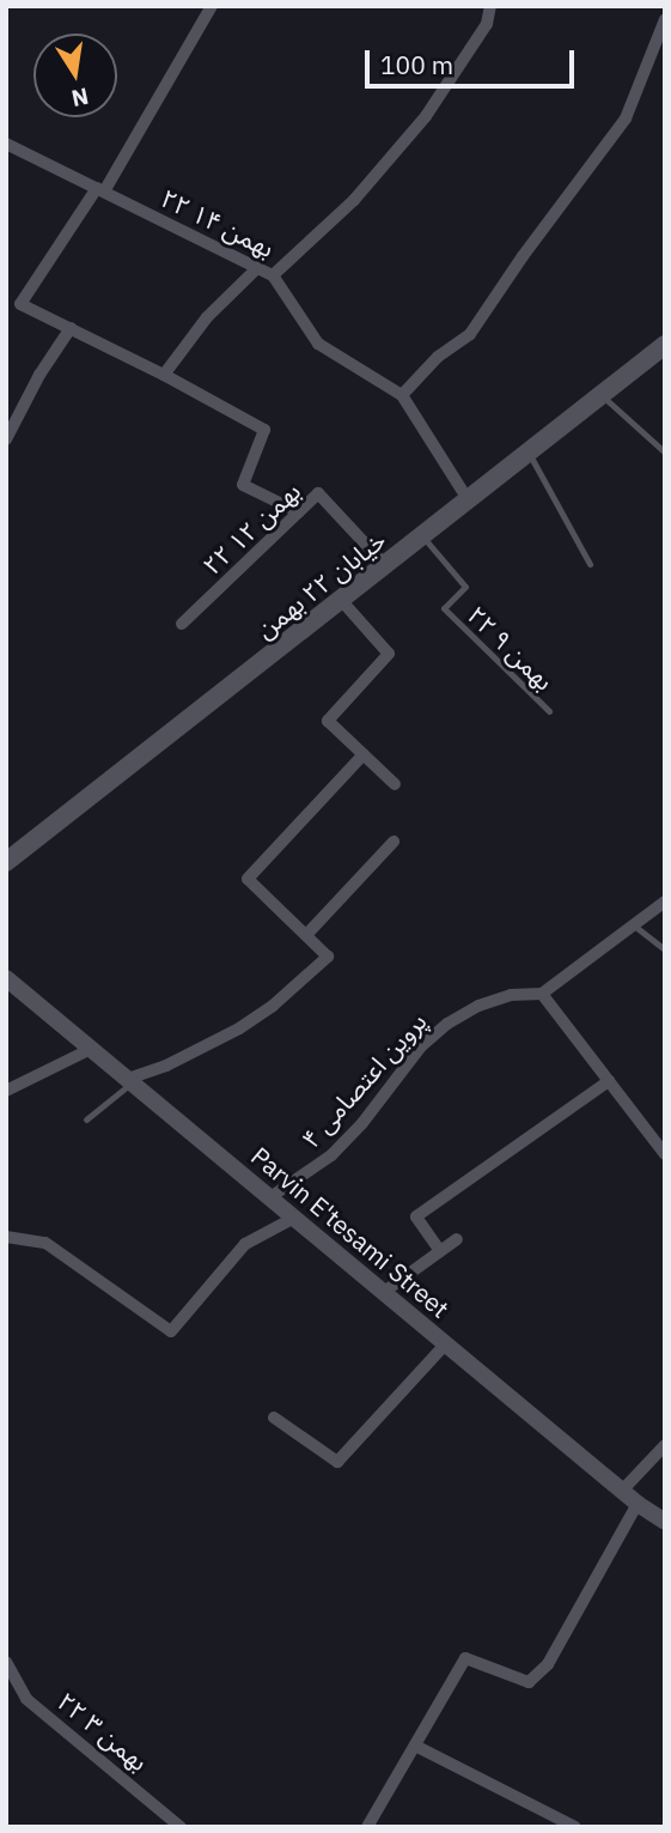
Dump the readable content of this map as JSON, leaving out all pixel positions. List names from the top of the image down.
{
  "streets": {
    "main road": ["خیابان ۲۲ بهمن"],
    "street": [
      "۲۲ بهمن ۱۴",
      "۲۲ بهمن ۱۲",
      "پروین اعتصامی ۴",
      "Parvin E'tesami Street",
      "۲۲ بهمن ۳"
    ],
    "lane": ["۲۲ بهمن ۹"]
  },
  "crossings": [
    ["۲۲ بهمن ۱۴", "خیابان ۲۲ بهمن"],
    ["۲۲ بهمن ۱۲", "خیابان ۲۲ بهمن"],
    ["خیابان ۲۲ بهمن", "۲۲ بهمن ۹"],
    ["پروین اعتصامی ۴", "Parvin E'tesami Street"]
  ],
  "scale_bar": "100 m",
  "north": "bottom"
}
